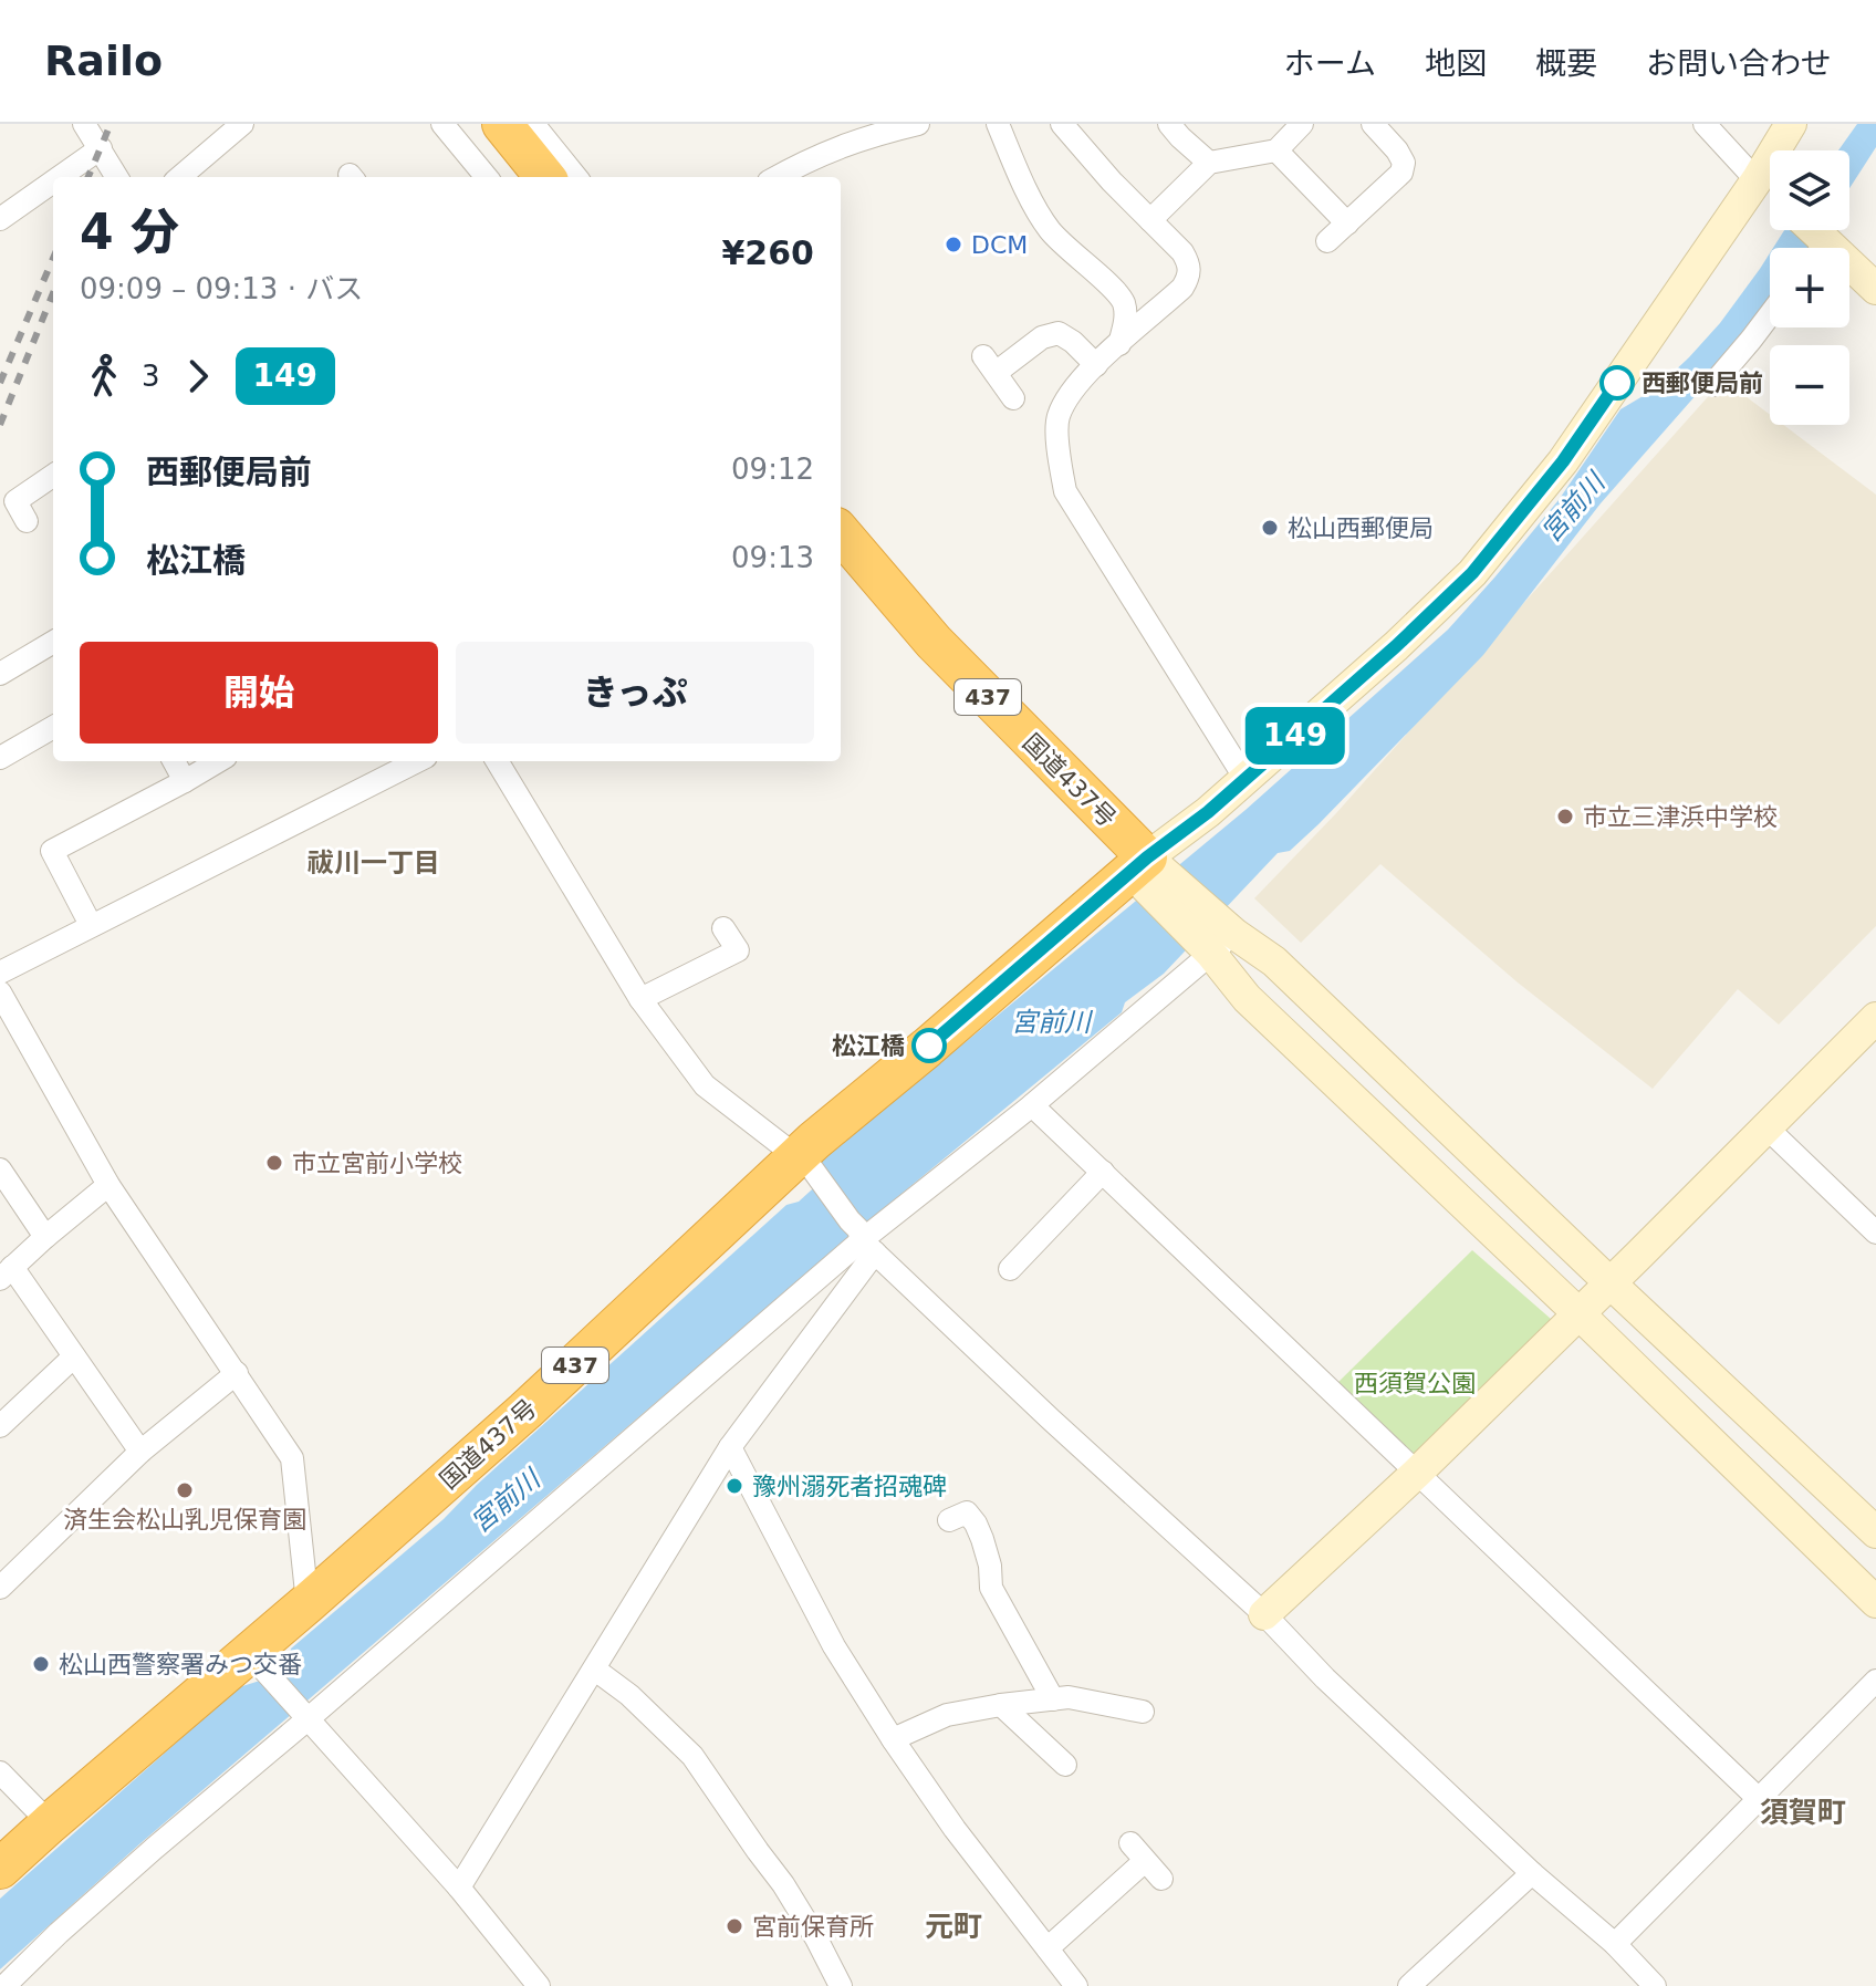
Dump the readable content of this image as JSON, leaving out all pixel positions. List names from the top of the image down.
{
  "streets": {
    "highway": ["437", "国道437号"]
  },
  "districts": ["祓川一丁目", "須賀町", "元町"],
  "water": ["宮前川"],
  "parks": ["西須賀公園"],
  "places": [
    "DCM",
    "西郵便局前",
    "松山西郵便局",
    "市立三津浜中学校",
    "松江橋",
    "市立宮前小学校",
    "豫州溺死者招魂碑",
    "済生会松山乳児保育園",
    "松山西警察署みつ交番",
    "宮前保育所"
  ],
  "lines": ["bus line 149"],
  "page": {
    "header": "Railo",
    "nav": [
      "ホーム",
      "地図",
      "概要",
      "お問い合わせ"
    ],
    "on_map": "149",
    "map_buttons": ["+", "−"],
    "heading": ["4 分", "09:09 – 09:13 · バス", "¥260"],
    "legs": ["3", "149"],
    "list": [
      {
        "name": "西郵便局前",
        "value": "09:12"
      },
      {
        "name": "松江橋",
        "value": "09:13"
      }
    ],
    "buttons": ["開始", "きっぷ"]
  }
}
